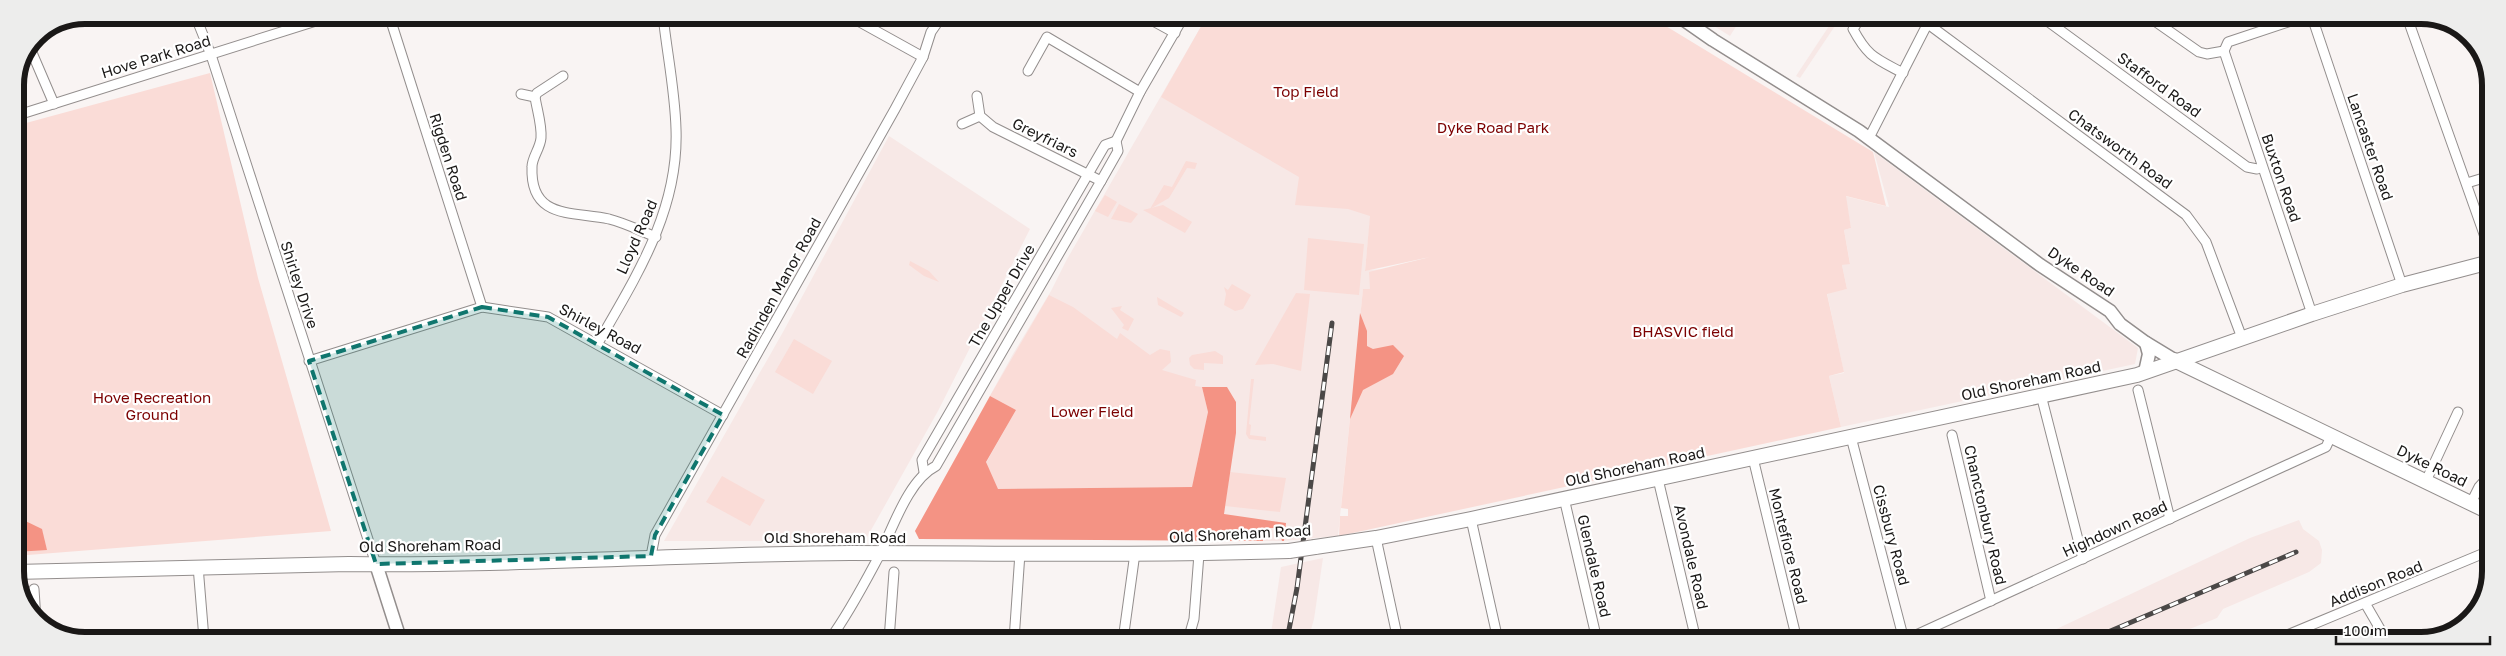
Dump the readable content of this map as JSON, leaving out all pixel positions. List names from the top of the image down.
{
  "streets": {
    "main road": ["Dyke Road", "Old Shoreham Road"],
    "street": [
      "Hove Park Road",
      "Stafford Road",
      "Greyfriars",
      "Lancaster Road",
      "Chatsworth Road",
      "Rigden Road",
      "Buxton Road",
      "Lloyd Road",
      "Shirley Drive",
      "Radinden Manor Road",
      "The Upper Drive",
      "Shirley Road",
      "Chanctonbury Road",
      "Highdown Road",
      "Cissbury Road",
      "Montefiore Road",
      "Avondale Road",
      "Glendale Road",
      "Addison Road"
    ]
  },
  "crossings": [
    ["Hove Park Road", "Shirley Drive"],
    ["Stafford Road", "Buxton Road"],
    ["Greyfriars", "The Upper Drive"],
    ["Lancaster Road", "Old Shoreham Road"],
    ["Chatsworth Road", "Old Shoreham Road"],
    ["Rigden Road", "Shirley Road"],
    ["Buxton Road", "Old Shoreham Road"],
    ["Lloyd Road", "Shirley Road"],
    ["Dyke Road", "Old Shoreham Road"],
    ["Dyke Road", "Highdown Road"],
    ["Shirley Drive", "Shirley Road"],
    ["Shirley Drive", "Old Shoreham Road"],
    ["Radinden Manor Road", "Shirley Road"],
    ["Radinden Manor Road", "Old Shoreham Road"],
    ["The Upper Drive", "Old Shoreham Road"],
    ["Old Shoreham Road", "Cissbury Road"],
    ["Old Shoreham Road", "Montefiore Road"],
    ["Old Shoreham Road", "Avondale Road"],
    ["Old Shoreham Road", "Glendale Road"],
    ["Chanctonbury Road", "Highdown Road"]
  ],
  "parks": [
    "Top Field",
    "Dyke Road Park",
    "BHASVIC field",
    "Hove Recreation Ground",
    "Lower Field"
  ],
  "scale_bar": "100 m"
}
